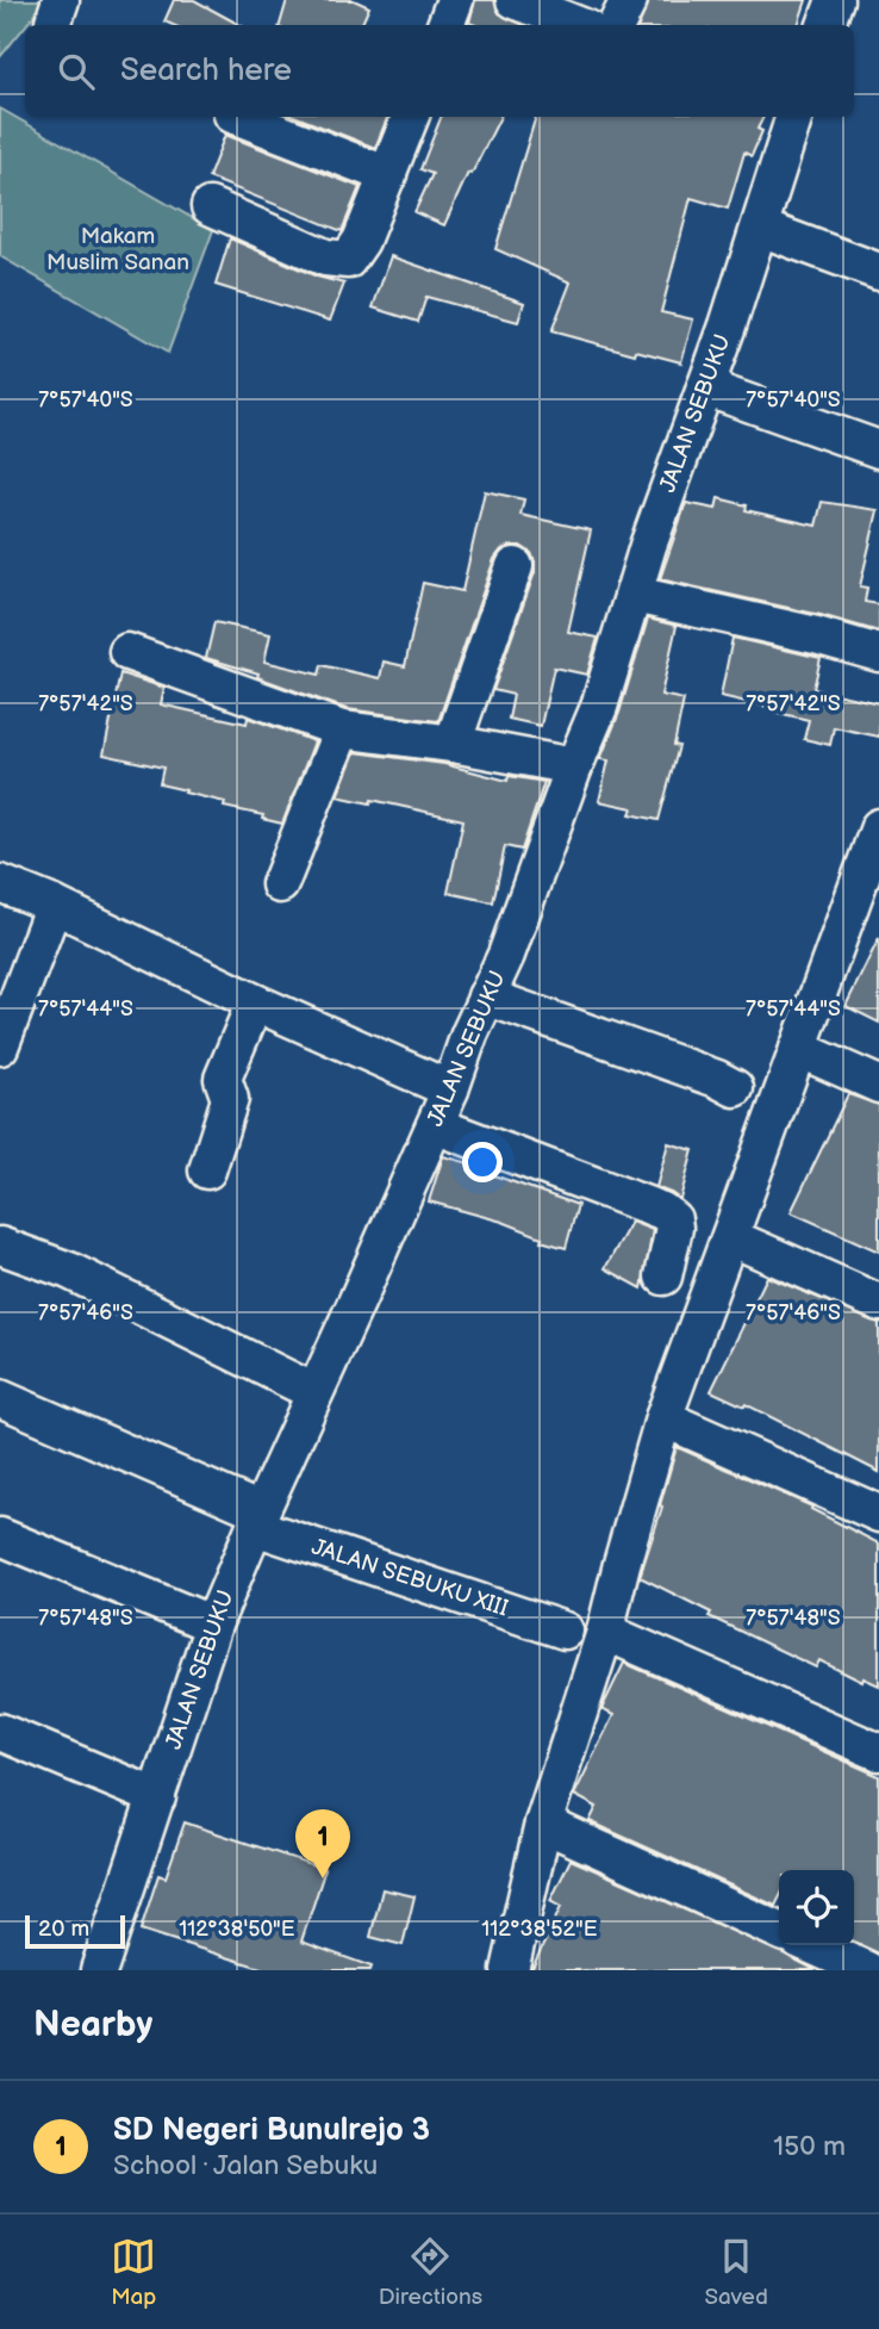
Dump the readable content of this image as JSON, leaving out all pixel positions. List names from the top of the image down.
{
  "streets": {
    "street": ["JALAN SEBUKU", "JALAN SEBUKU XIII"]
  },
  "crossings": [
    ["JALAN SEBUKU", "JALAN SEBUKU XIII"]
  ],
  "parks": ["Makam Muslim Sanan"],
  "scale_bar": "20 m",
  "page": {
    "search": "Search here",
    "pins": "1",
    "scale": "20 m",
    "heading": "Nearby",
    "list": [
      {
        "mark": "1",
        "name": "SD Negeri Bunulrejo 3",
        "note": "School · Jalan Sebuku",
        "value": "150 m"
      }
    ],
    "nav": ["Map", "Directions", "Saved"]
  },
  "coordinates": [
    "7°57'40\"S",
    "7°57'42\"S",
    "7°57'44\"S",
    "7°57'46\"S",
    "7°57'48\"S",
    "112°38'50\"E",
    "112°38'52\"E"
  ]
}
